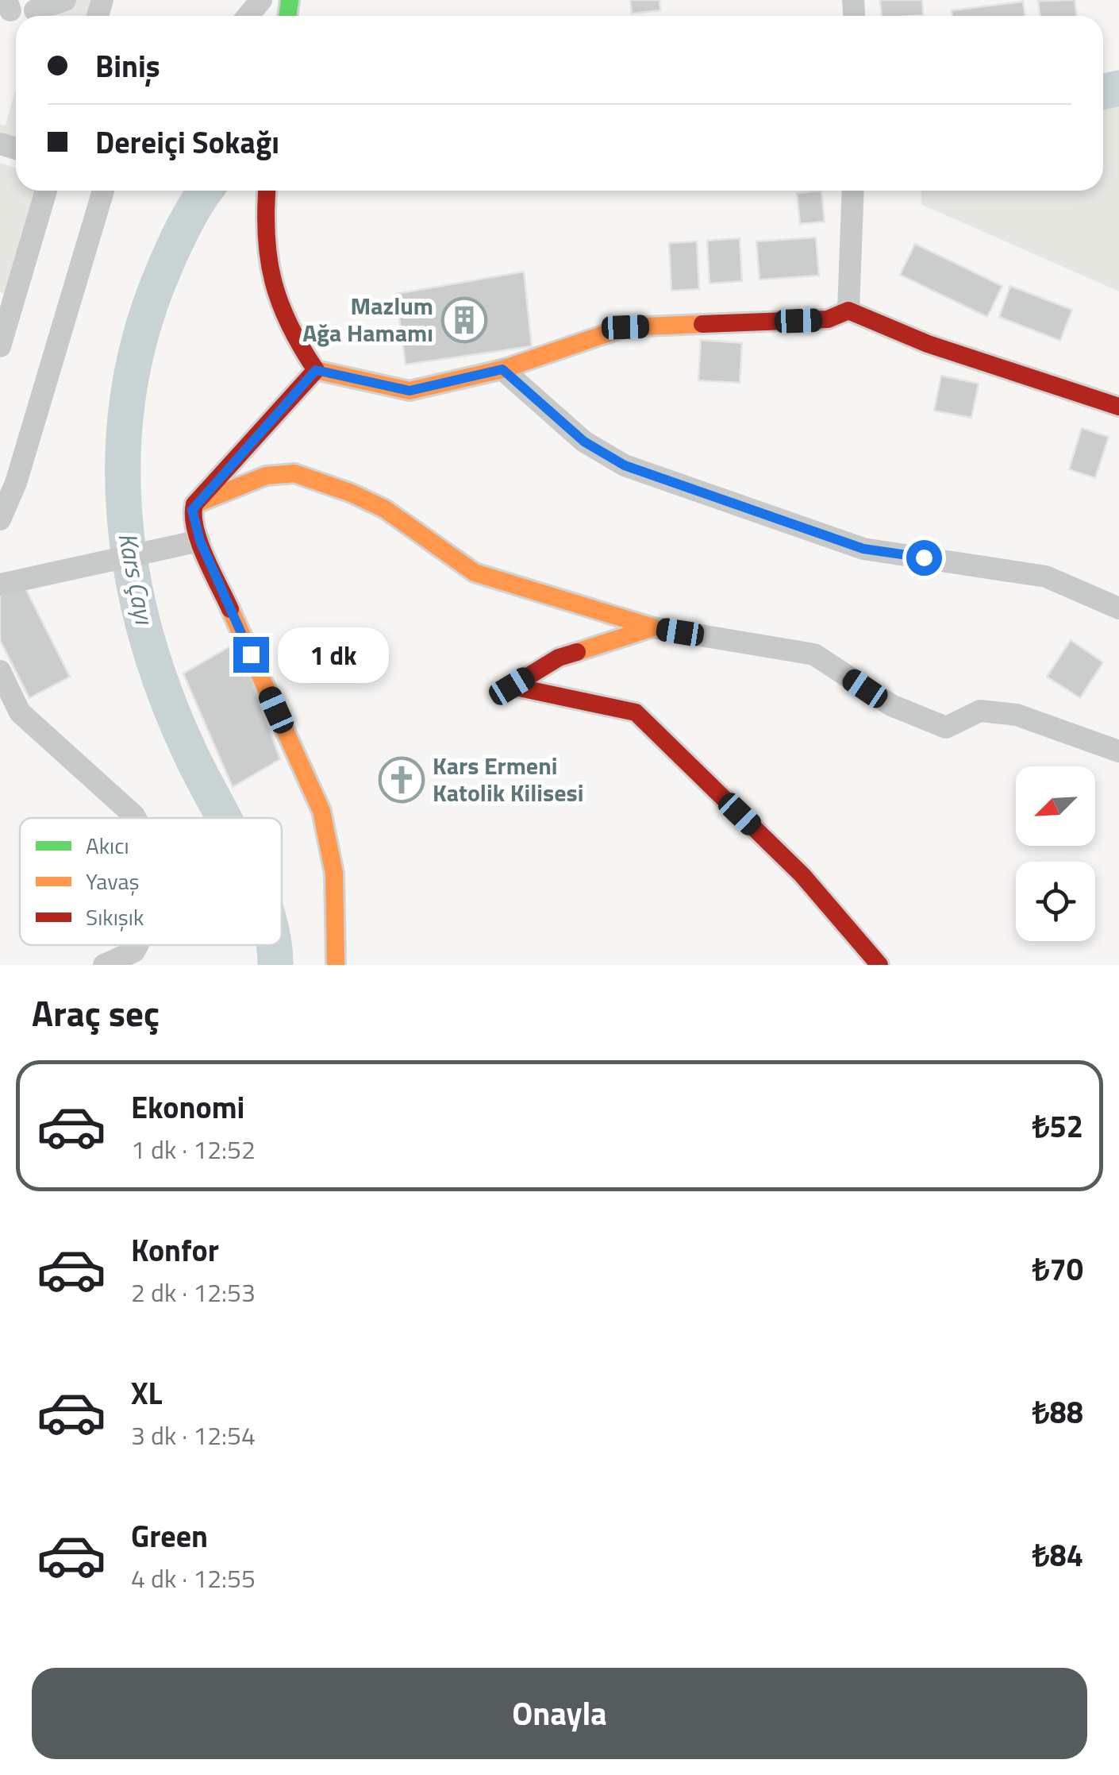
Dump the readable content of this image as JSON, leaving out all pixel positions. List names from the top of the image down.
{
  "water": ["Kars Çayı"],
  "places": {
    "building": ["Mazlum Ağa Hamamı"],
    "church": ["Kars Ermeni Katolik Kilisesi"]
  },
  "legend": ["Akıcı", "Yavaş", "Sıkışık"],
  "north": "bottom left",
  "page": {
    "banner": ["Biniş", "Dereiçi Sokağı"],
    "bubble": "1 dk",
    "heading": "Araç seç",
    "list": [
      {
        "name": "Ekonomi",
        "note": "1 dk · 12:52",
        "value": "₺52"
      },
      {
        "name": "Konfor",
        "note": "2 dk · 12:53",
        "value": "₺70"
      },
      {
        "name": "XL",
        "note": "3 dk · 12:54",
        "value": "₺88"
      },
      {
        "name": "Green",
        "note": "4 dk · 12:55",
        "value": "₺84"
      }
    ],
    "buttons": "Onayla"
  }
}
